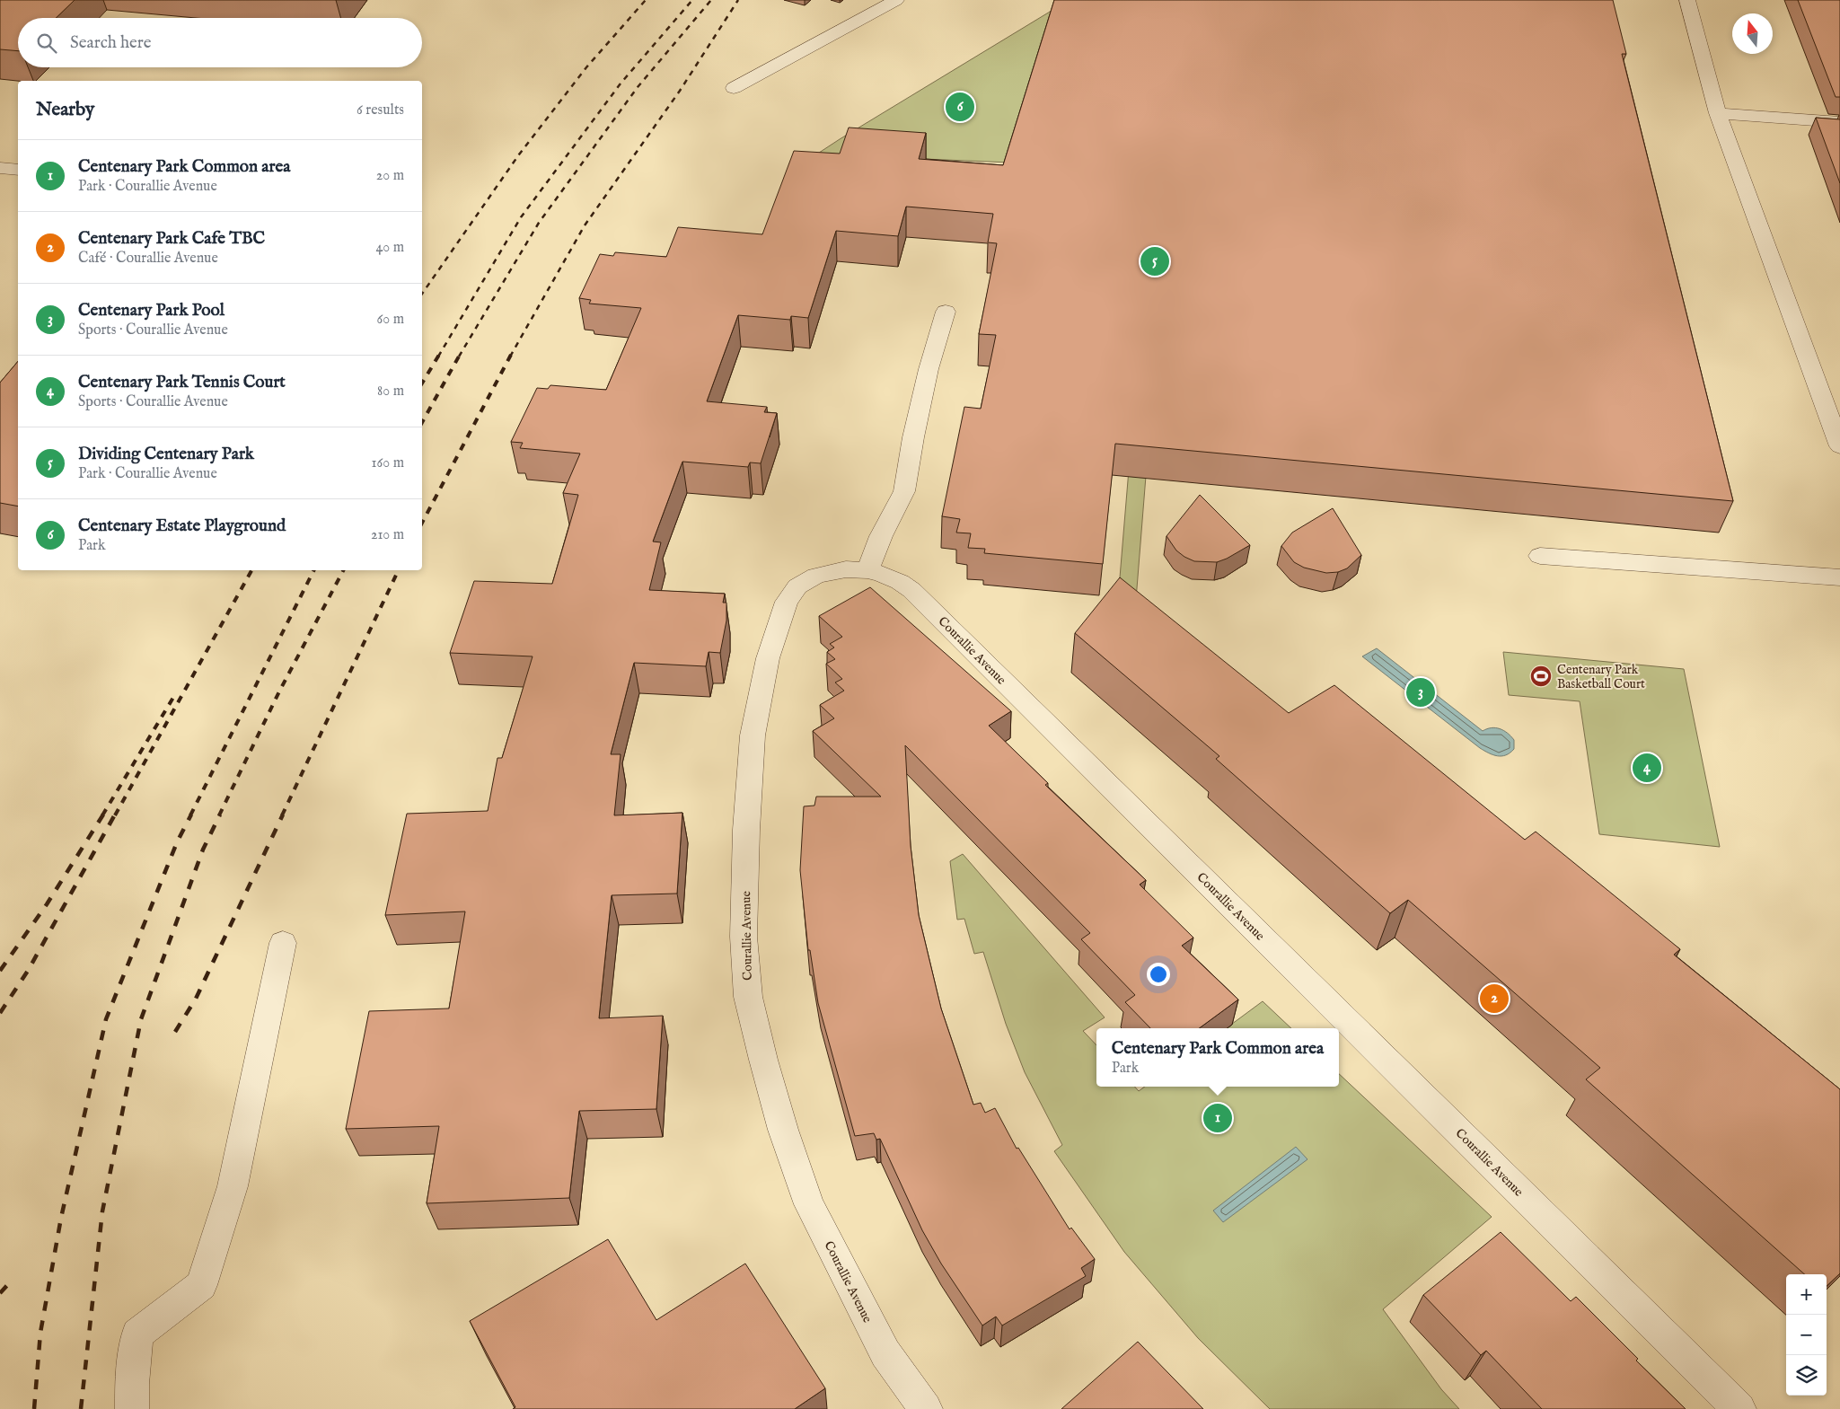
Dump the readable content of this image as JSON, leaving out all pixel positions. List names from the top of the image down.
{
  "streets": {
    "street": ["Courallie Avenue"]
  },
  "places": {
    "sports": ["Centenary Park Basketball Court"]
  },
  "north": "top",
  "page": {
    "search": "Search here",
    "heading": ["Nearby", "6 results"],
    "pins": [
      "6",
      "5",
      "3",
      "4",
      "2",
      "1"
    ],
    "list": [
      {
        "mark": "1",
        "name": "Centenary Park Common area",
        "note": "Park · Courallie Avenue",
        "value": "20 m"
      },
      {
        "mark": "2",
        "name": "Centenary Park Cafe TBC",
        "note": "Café · Courallie Avenue",
        "value": "40 m"
      },
      {
        "mark": "3",
        "name": "Centenary Park Pool",
        "note": "Sports · Courallie Avenue",
        "value": "60 m"
      },
      {
        "mark": "4",
        "name": "Centenary Park Tennis Court",
        "note": "Sports · Courallie Avenue",
        "value": "80 m"
      },
      {
        "mark": "5",
        "name": "Dividing Centenary Park",
        "note": "Park · Courallie Avenue",
        "value": "160 m"
      },
      {
        "mark": "6",
        "name": "Centenary Estate Playground",
        "note": "Park",
        "value": "210 m"
      }
    ],
    "popup": ["Centenary Park Common area", "Park"],
    "map_buttons": ["+", "−"]
  }
}
